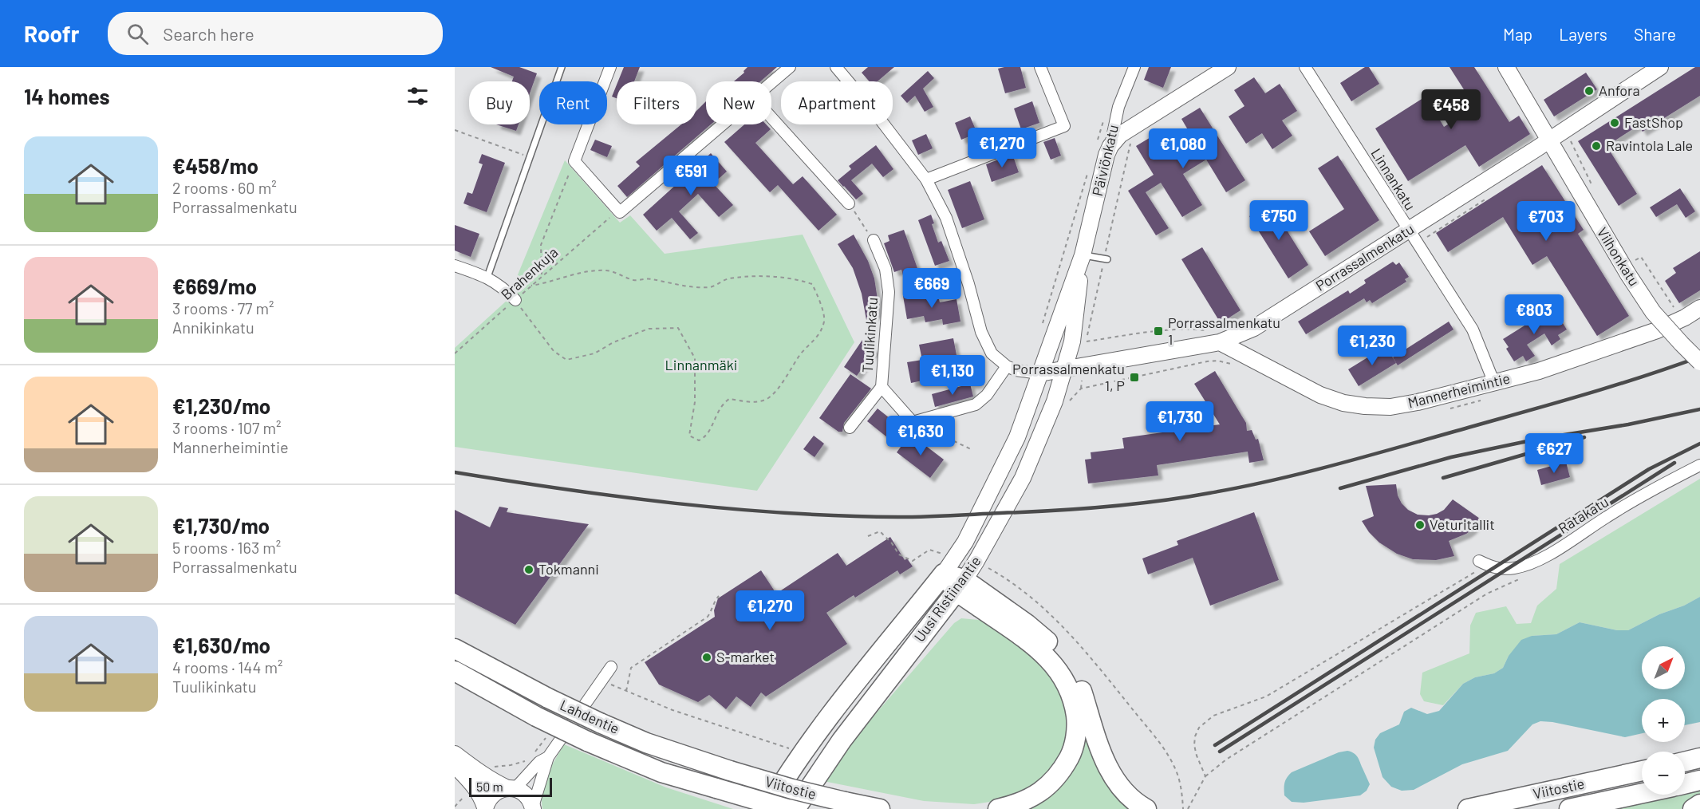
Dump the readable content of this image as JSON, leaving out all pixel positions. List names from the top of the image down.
{
  "streets": {
    "highway": ["Uusi Ristiinantie", "Lahdentie", "Viitostie"],
    "street": [
      "Päiviönkatu",
      "Linnankatu",
      "Vilhonkatu",
      "Porrassalmenkatu",
      "Tuulikinkatu",
      "Mannerheimintie",
      "Ratakatu"
    ],
    "path": ["Brahenkuja"]
  },
  "crossings": [
    ["Päiviönkatu", "Porrassalmenkatu"],
    ["Päiviönkatu", "Uusi Ristiinantie"],
    ["Linnankatu", "Porrassalmenkatu"],
    ["Linnankatu", "Mannerheimintie"],
    ["Vilhonkatu", "Porrassalmenkatu"],
    ["Porrassalmenkatu", "Mannerheimintie"],
    ["Porrassalmenkatu", "Uusi Ristiinantie"],
    ["Lahdentie", "Viitostie"]
  ],
  "parks": ["Linnanmäki"],
  "places": {
    "other": [
      "Anfora",
      "FastShop",
      "Ravintola Lale",
      "Veturitallit",
      "Tokmanni",
      "S-market"
    ],
    "transit": ["Porrassalmenkatu 1", "Porrassalmenkatu 1, P"]
  },
  "scale_bar": "50 m",
  "north": "top right",
  "page": {
    "header": "Roofr",
    "search": "Search here",
    "nav": ["Map", "Layers", "Share"],
    "heading": "14 homes",
    "chip": [
      "Buy",
      "Rent",
      "Filters",
      "New",
      "Apartment"
    ],
    "price": [
      "€458",
      "€1,270",
      "€1,080",
      "€591",
      "€750",
      "€703",
      "€669",
      "€803",
      "€1,230",
      "€1,130",
      "€1,730",
      "€1,630",
      "€627",
      "€1,270"
    ],
    "list": [
      {
        "name": "€458/mo",
        "note": "2 rooms · 60 m² · Porrassalmenkatu"
      },
      {
        "name": "€669/mo",
        "note": "3 rooms · 77 m² · Annikinkatu"
      },
      {
        "name": "€1,230/mo",
        "note": "3 rooms · 107 m² · Mannerheimintie"
      },
      {
        "name": "€1,730/mo",
        "note": "5 rooms · 163 m² · Porrassalmenkatu"
      },
      {
        "name": "€1,630/mo",
        "note": "4 rooms · 144 m² · Tuulikinkatu"
      }
    ],
    "map_buttons": ["+", "−"],
    "scale": "50 m"
  }
}
